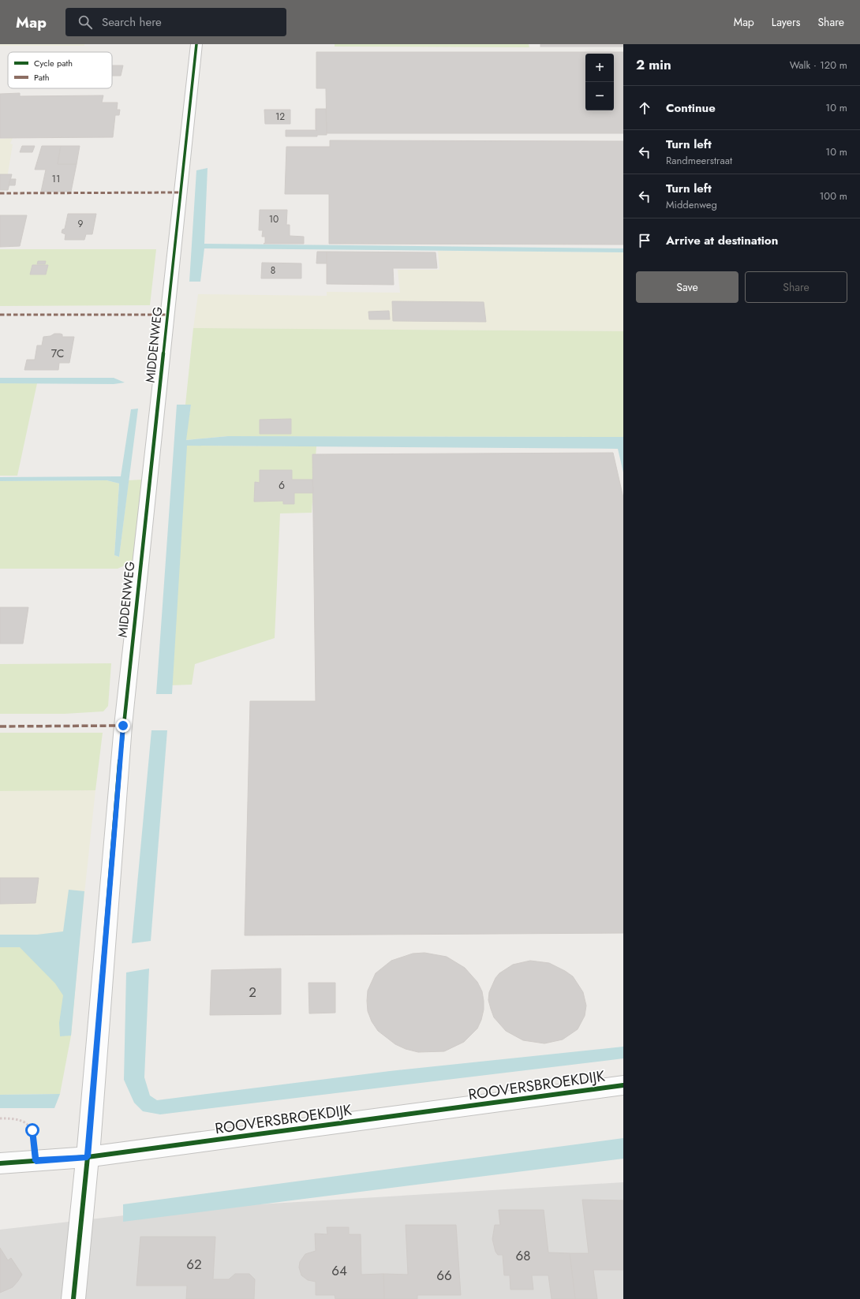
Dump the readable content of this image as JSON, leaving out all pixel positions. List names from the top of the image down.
{
  "streets": {
    "street": ["MIDDENWEG", "ROOVERSBROEKDIJK"]
  },
  "crossings": [
    ["MIDDENWEG", "ROOVERSBROEKDIJK"]
  ],
  "house_numbers": [
    "12",
    "11",
    "10",
    "9",
    "8",
    "7C",
    "6",
    "2",
    "68",
    "62",
    "64",
    "66"
  ],
  "legend": ["Cycle path", "Path"],
  "page": {
    "header": "Map",
    "search": "Search here",
    "nav": ["Map", "Layers", "Share"],
    "heading": ["2 min", "Walk · 120 m"],
    "map_buttons": ["+", "−"],
    "list": [
      ["Continue", "10 m"],
      ["Turn left", "Randmeerstraat", "10 m"],
      ["Turn left", "Middenweg", "100 m"],
      "Arrive at destination"
    ],
    "buttons": ["Save", "Share"]
  }
}
